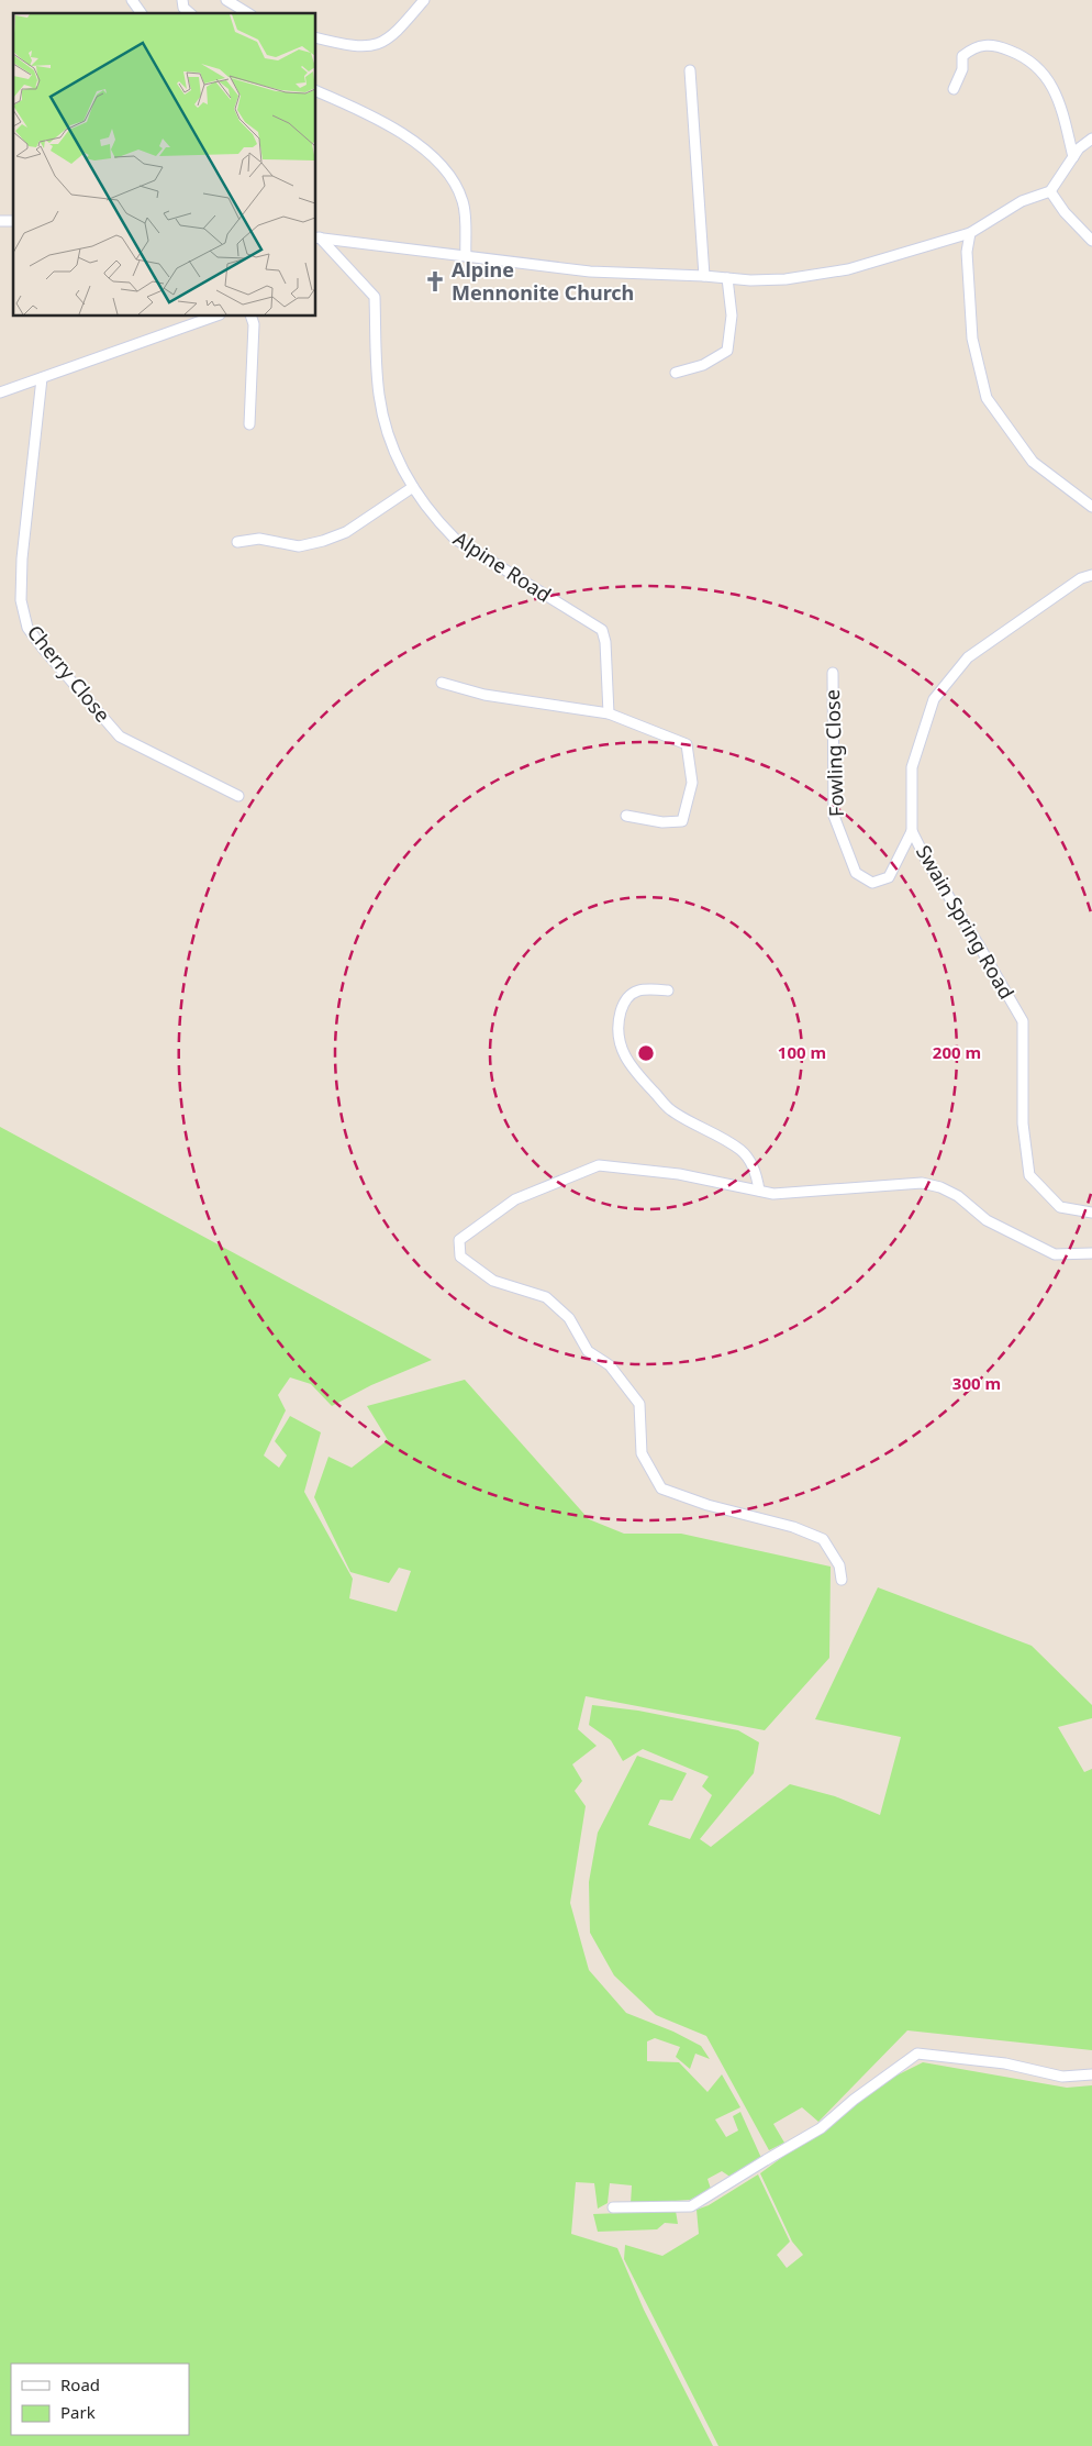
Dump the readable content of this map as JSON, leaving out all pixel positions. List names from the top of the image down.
{
  "streets": {
    "street": [
      "Alpine Road",
      "Cherry Close",
      "Fowling Close",
      "Swain Spring Road"
    ]
  },
  "crossings": [
    ["Fowling Close", "Swain Spring Road"]
  ],
  "places": {
    "church": ["Alpine Mennonite Church"]
  },
  "legend": ["Road", "Park"],
  "rings": ["100 m", "200 m", "300 m"]
}
